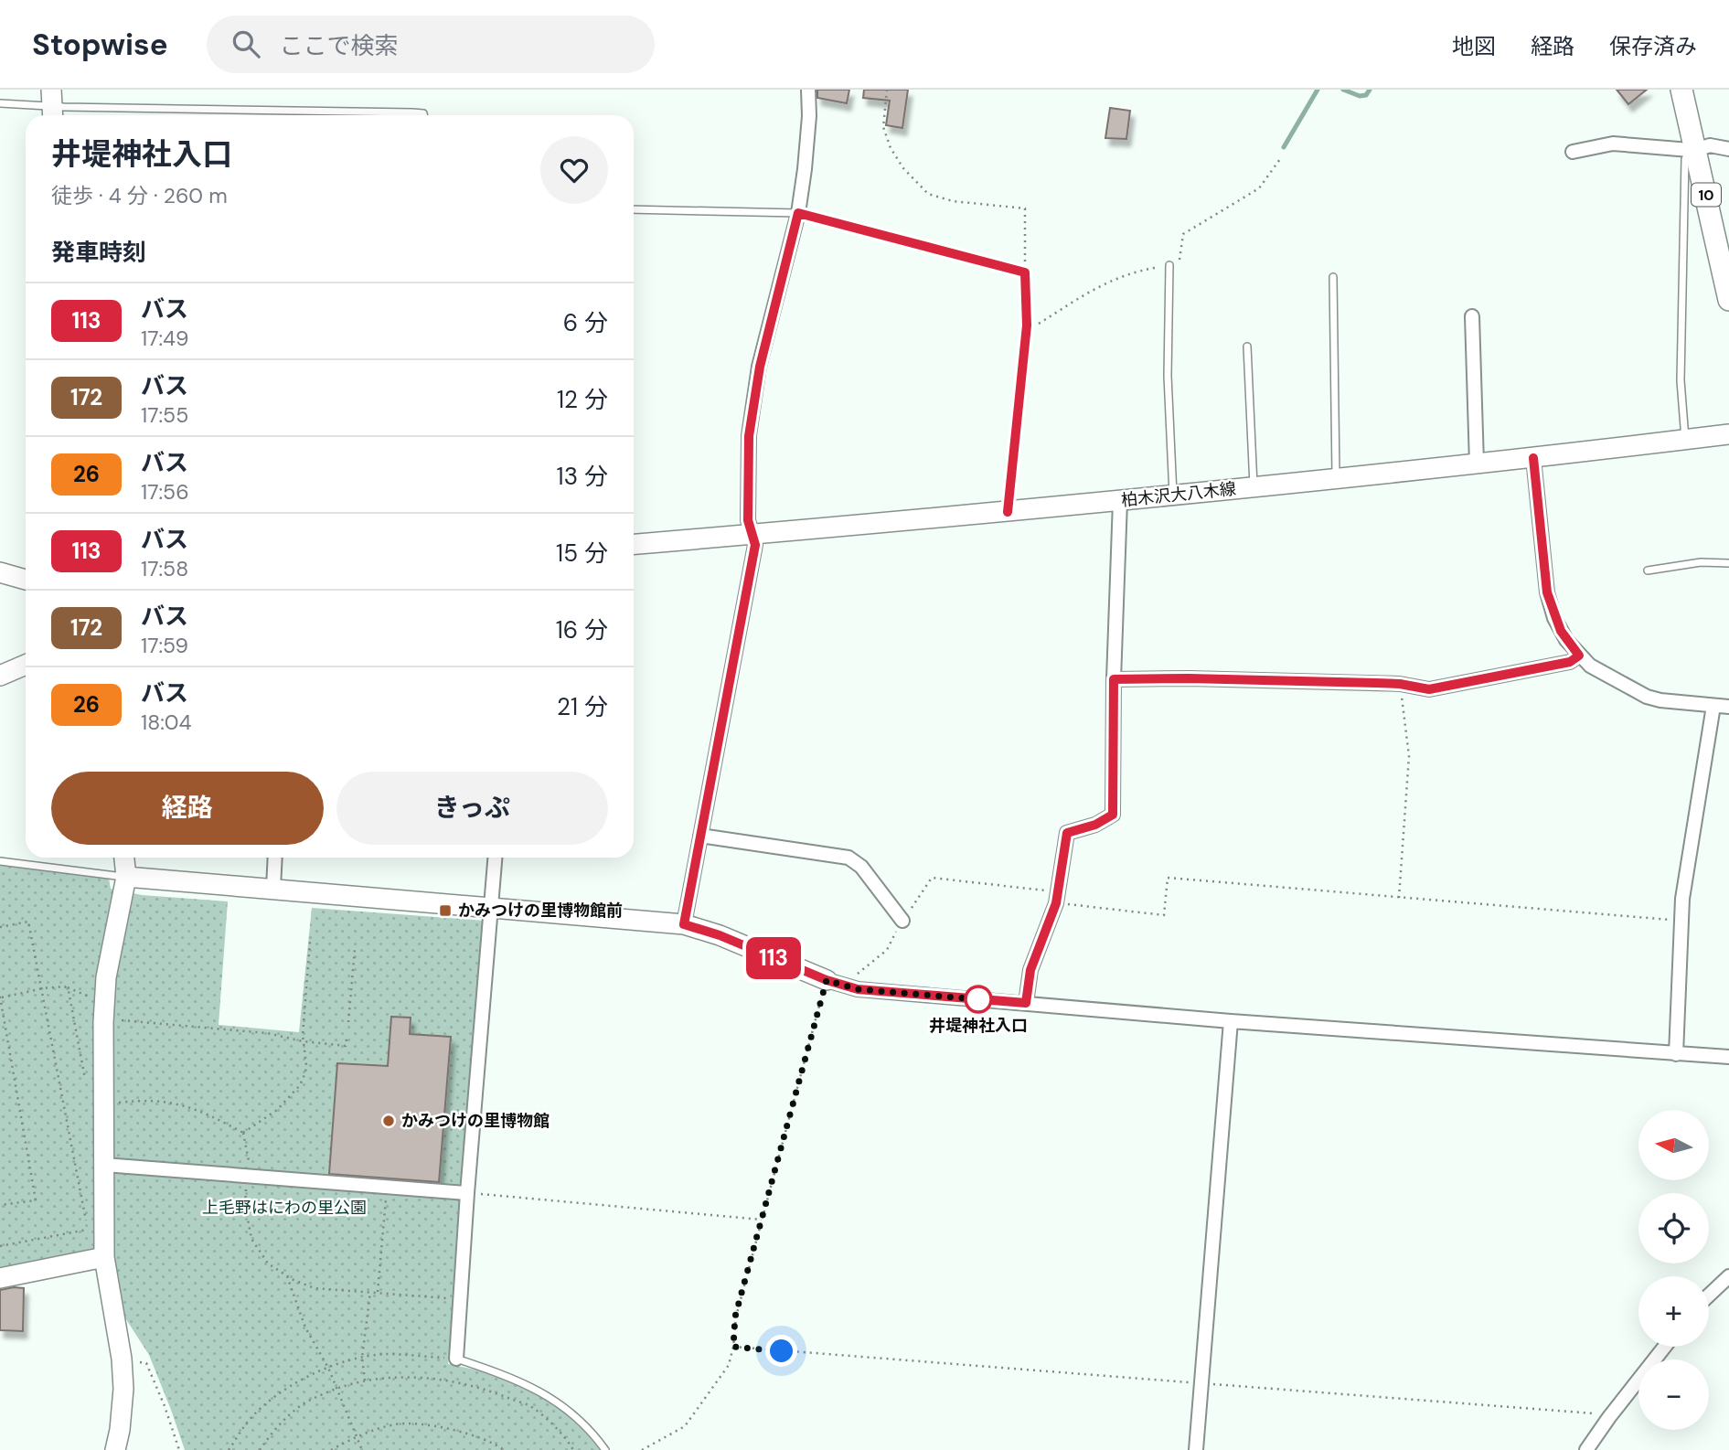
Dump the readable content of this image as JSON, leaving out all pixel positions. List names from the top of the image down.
{
  "streets": {
    "main road": ["10"],
    "street": ["柏木沢大八木線"]
  },
  "parks": ["上毛野はにわの里公園"],
  "places": {
    "transit": ["かみつけの里博物館前"],
    "other": ["井堤神社入口", "かみつけの里博物館"]
  },
  "lines": ["bus line 113"],
  "north": "left",
  "page": {
    "header": "Stopwise",
    "search": "ここで検索",
    "nav": ["地図", "経路", "保存済み"],
    "on_map": "113",
    "heading": [
      ["井堤神社入口", "徒歩 · 4 分 · 260 m"],
      "発車時刻"
    ],
    "list": [
      {
        "mark": "113",
        "name": "バス",
        "note": "17:49",
        "value": "6 分"
      },
      {
        "mark": "172",
        "name": "バス",
        "note": "17:55",
        "value": "12 分"
      },
      {
        "mark": "26",
        "name": "バス",
        "note": "17:56",
        "value": "13 分"
      },
      {
        "mark": "113",
        "name": "バス",
        "note": "17:58",
        "value": "15 分"
      },
      {
        "mark": "172",
        "name": "バス",
        "note": "17:59",
        "value": "16 分"
      },
      {
        "mark": "26",
        "name": "バス",
        "note": "18:04",
        "value": "21 分"
      }
    ],
    "buttons": ["経路", "きっぷ"],
    "map_buttons": ["+", "−"]
  }
}
